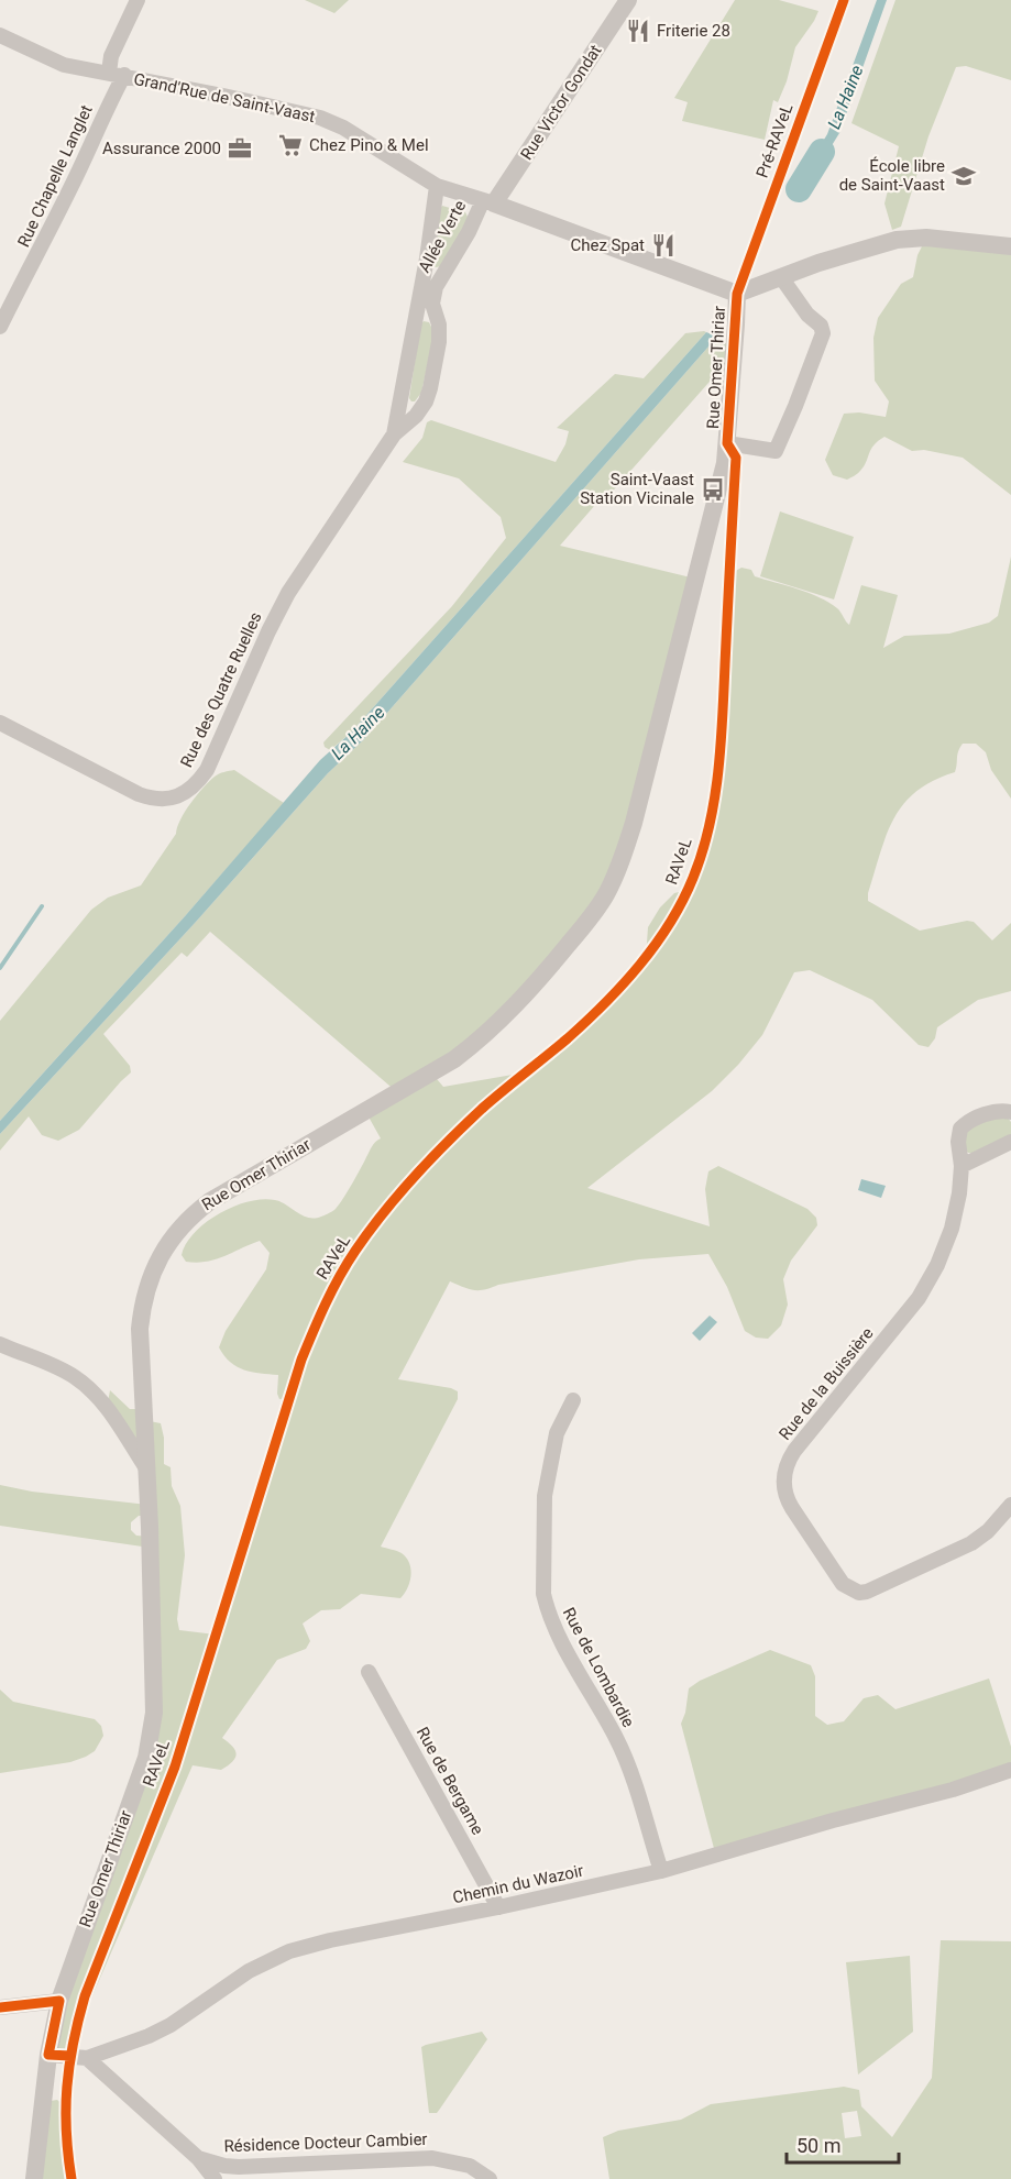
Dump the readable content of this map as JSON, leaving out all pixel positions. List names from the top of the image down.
{
  "streets": {
    "street": [
      "Grand'Rue de Saint-Vaast",
      "Rue Victor Gondat",
      "Rue Chapelle Langlet",
      "Allée Verte",
      "Rue Omer Thiriar",
      "Rue des Quatre Ruelles",
      "Rue de la Buissière",
      "Rue de Lombardie",
      "Rue de Bergame",
      "Chemin du Wazoir",
      "Résidence Docteur Cambier"
    ],
    "cycle path": ["Pré-RAVeL"]
  },
  "crossings": [
    ["Grand'Rue de Saint-Vaast", "Rue Victor Gondat"],
    ["Grand'Rue de Saint-Vaast", "Rue Chapelle Langlet"],
    ["Grand'Rue de Saint-Vaast", "Allée Verte"],
    ["Grand'Rue de Saint-Vaast", "Rue Omer Thiriar"],
    ["Rue Victor Gondat", "Allée Verte"],
    ["Allée Verte", "Rue des Quatre Ruelles"],
    ["Rue Omer Thiriar", "Chemin du Wazoir"],
    ["Rue de Lombardie", "Chemin du Wazoir"],
    ["Rue de Bergame", "Chemin du Wazoir"],
    ["Chemin du Wazoir", "Résidence Docteur Cambier"]
  ],
  "water": ["La Haine"],
  "places": {
    "restaurant": ["Friterie 28", "Chez Spat"],
    "supermarket": ["Chez Pino & Mel"],
    "office": ["Assurance 2000"],
    "school or university": ["École libre de Saint-Vaast"],
    "bus stop": ["Saint-Vaast Station Vicinale"]
  },
  "scale_bar": "50 m"
}
